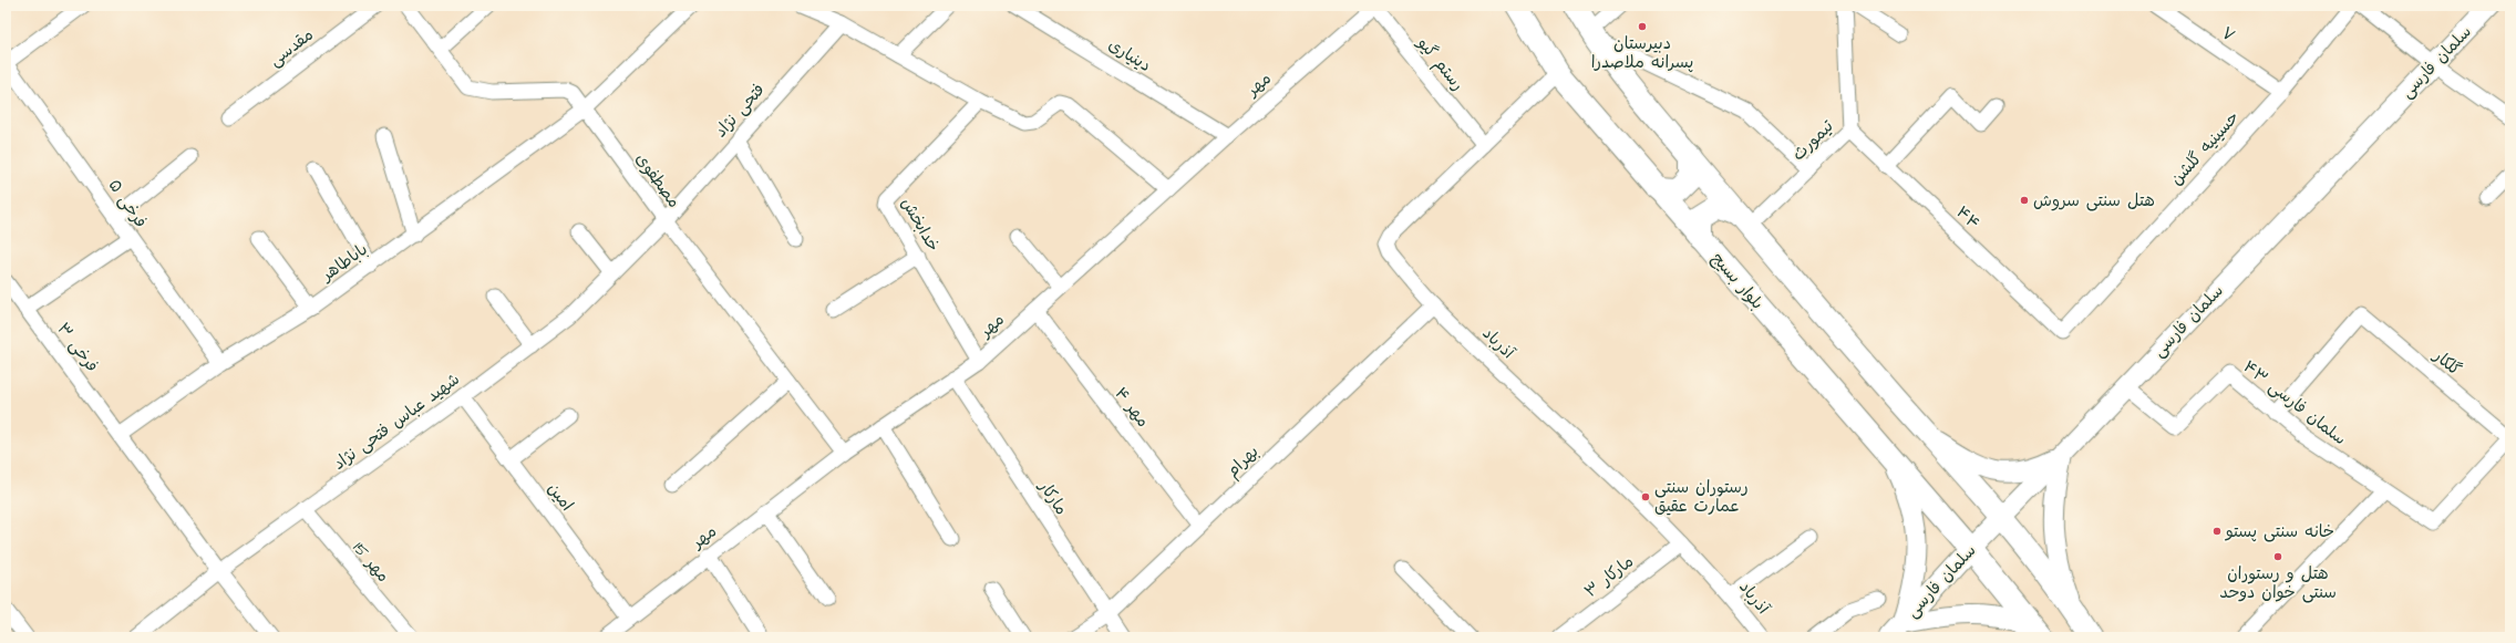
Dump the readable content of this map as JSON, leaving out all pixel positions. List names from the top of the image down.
{
  "streets": {
    "main road": ["سلمان فارسی", "بلوار بسیج"],
    "street": [
      "۷",
      "مقدسی",
      "دینیاری",
      "رستم گیو",
      "مهر",
      "فتحی نژاد",
      "تیمورث",
      "حسینیه گلشن",
      "مصطفوی",
      "فرخی ۵",
      "۴۴",
      "خدابخش",
      "باباطاهر",
      "آذرباد",
      "فرخی ۳",
      "گلکار",
      "سلمان فارسی ۴۳",
      "مهر ۴",
      "شهید عباس فتحی نژاد",
      "بهرام",
      "امین",
      "مارکار",
      "مهر 15",
      "مارکار ۳"
    ]
  },
  "crossings": [
    ["۷", "حسینیه گلشن"],
    ["دینیاری", "مهر"],
    ["سلمان فارسی", "بلوار بسیج"],
    ["سلمان فارسی", "سلمان فارسی ۴۳"],
    ["رستم گیو", "مهر"],
    ["رستم گیو", "آذرباد"],
    ["مهر", "مصطفوی"],
    ["مهر", "خدابخش"],
    ["مهر", "مهر ۴"],
    ["مهر", "امین"],
    ["مهر", "مارکار"],
    ["فتحی نژاد", "مصطفوی"],
    ["فتحی نژاد", "شهید عباس فتحی نژاد"],
    ["تیمورث", "۴۴"],
    ["حسینیه گلشن", "۴۴"],
    ["مصطفوی", "باباطاهر"],
    ["مصطفوی", "شهید عباس فتحی نژاد"],
    ["فرخی ۵", "باباطاهر"],
    ["باباطاهر", "فرخی ۳"],
    ["بلوار بسیج", "آذرباد"],
    ["آذرباد", "بهرام"],
    ["آذرباد", "مارکار ۳"],
    ["فرخی ۳", "شهید عباس فتحی نژاد"],
    ["گلکار", "سلمان فارسی ۴۳"],
    ["مهر ۴", "بهرام"],
    ["شهید عباس فتحی نژاد", "امین"],
    ["شهید عباس فتحی نژاد", "مهر 15"],
    ["بهرام", "مارکار"]
  ],
  "places": [
    "دبیرستان پسرانه ملاصدرا",
    "هتل سنتی سروش",
    "رستوران سنتی عمارت عقیق",
    "خانه سنتی پستو",
    "هتل و رستوران سنتی خوان دوحد"
  ]
}
